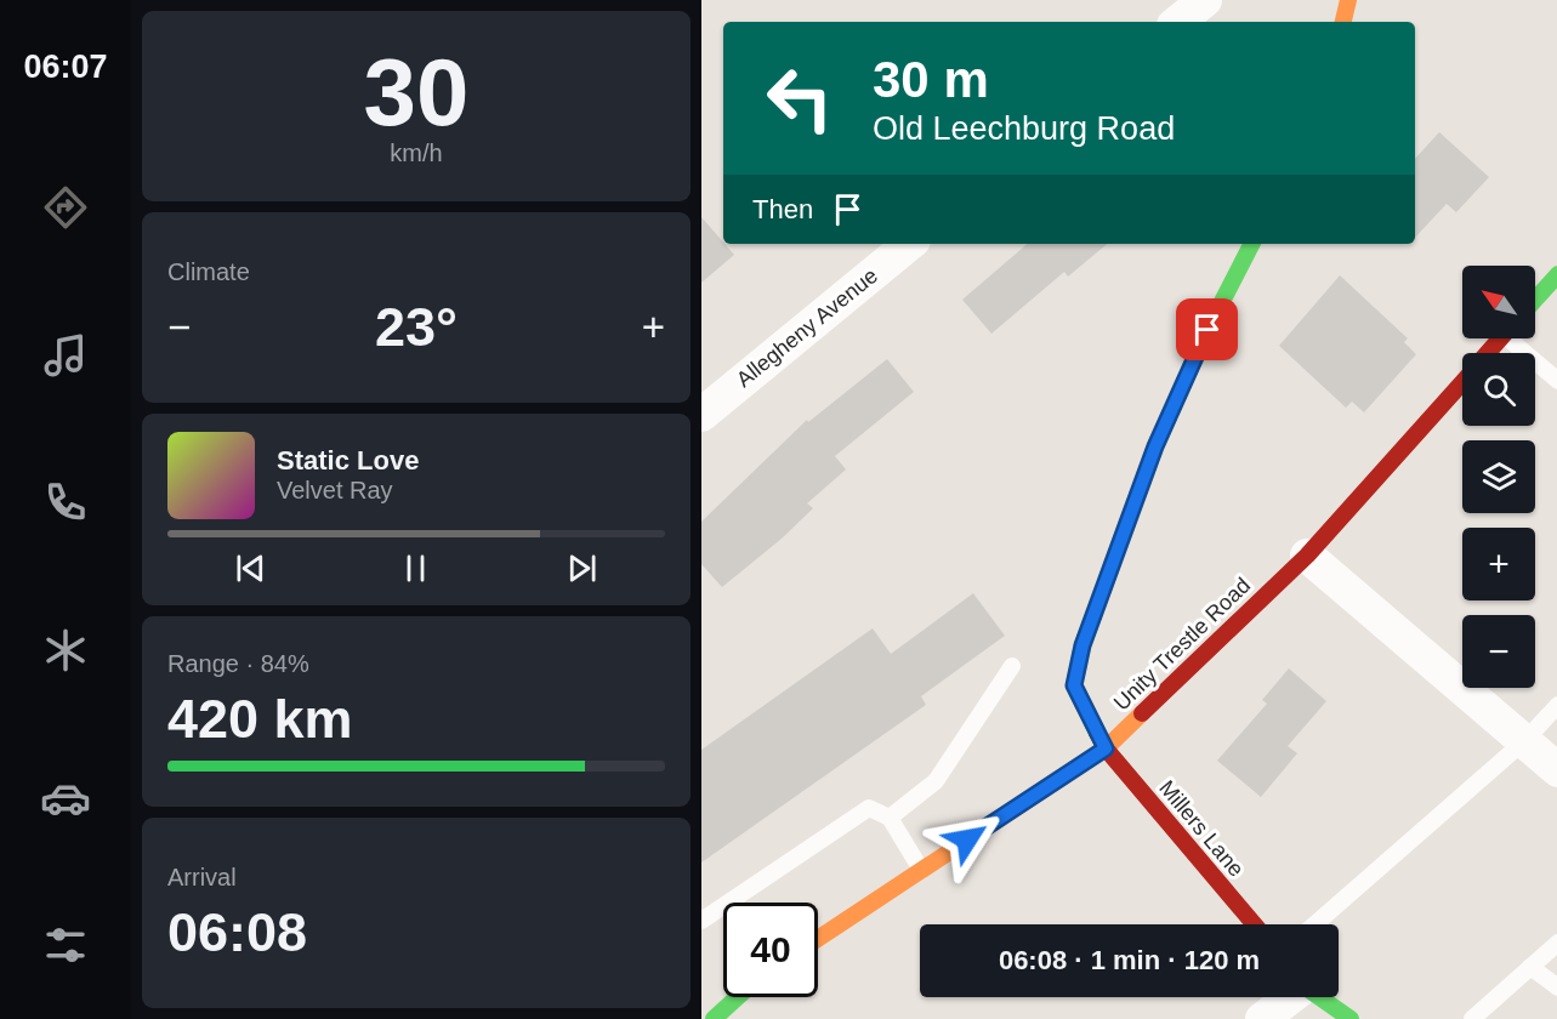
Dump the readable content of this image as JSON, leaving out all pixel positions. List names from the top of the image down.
{
  "streets": {
    "street": ["Allegheny Avenue", "Unity Trestle Road", "Millers Lane"]
  },
  "crossings": [
    ["Unity Trestle Road", "Millers Lane"]
  ],
  "north": "top left",
  "page": {
    "tabs": "06:07",
    "tile": [
      ["30", "km/h"],
      "Climate",
      ["Range · 84%", "420 km"],
      ["Arrival", "06:08"]
    ],
    "turn": ["30 m", "Old Leechburg Road"],
    "then": "Then",
    "map_buttons": ["+", "−"],
    "heat": ["−", "23°", "+"],
    "song": ["Static Love", "Velvet Ray"],
    "limit": "40",
    "trip": "06:08 · 1 min · 120 m"
  }
}
